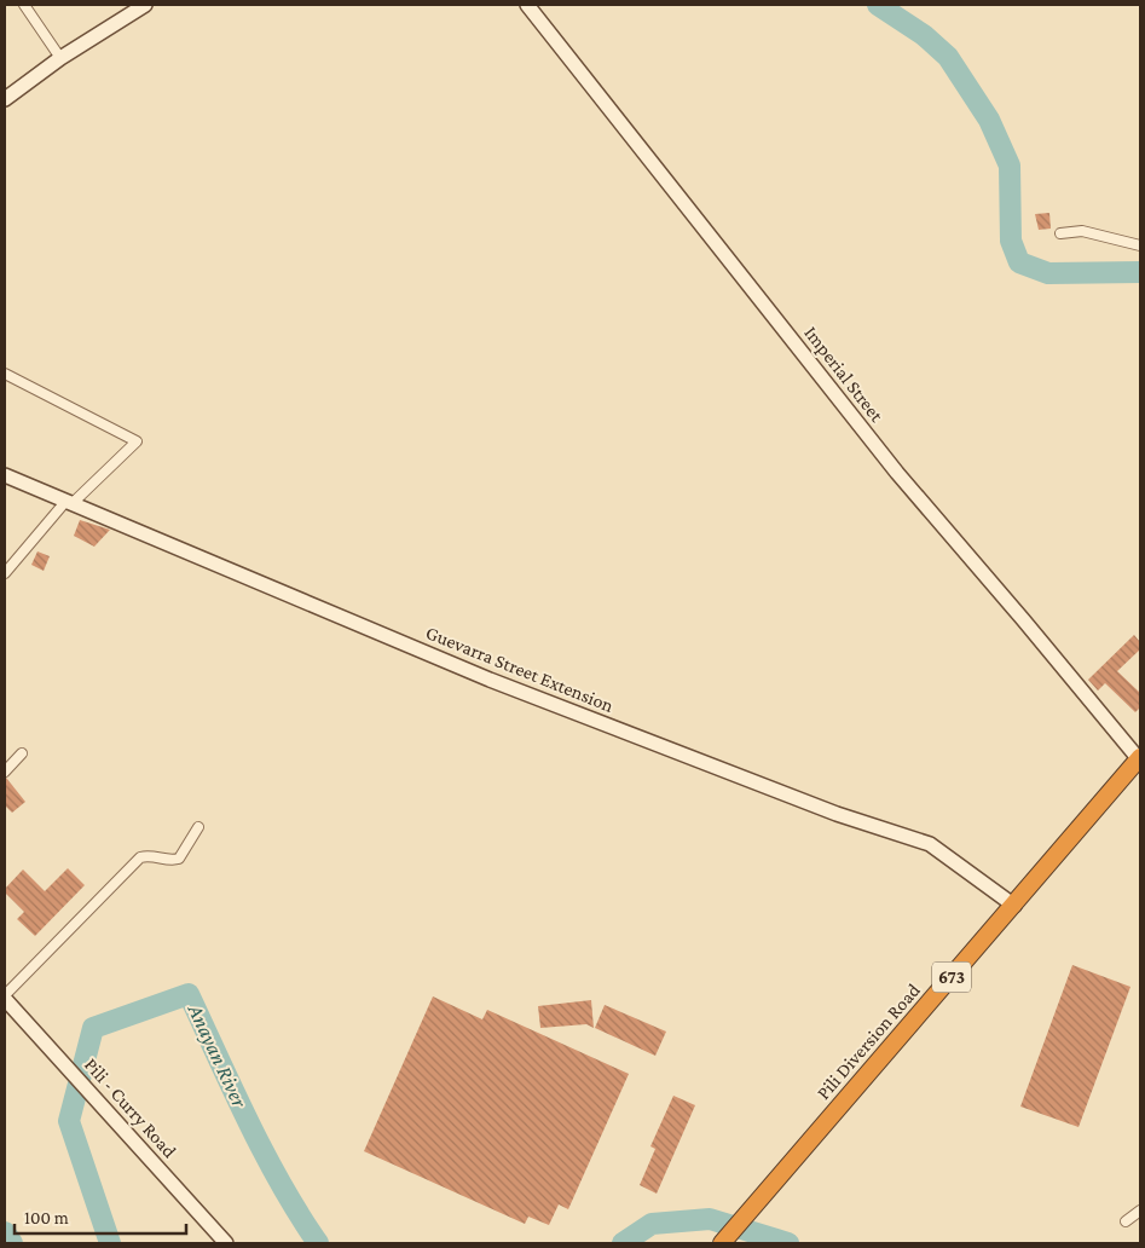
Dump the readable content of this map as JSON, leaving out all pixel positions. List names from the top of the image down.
{
  "streets": {
    "highway": ["673", "Pili Diversion Road"],
    "street": ["Imperial Street", "Guevarra Street Extension", "Pili - Curry Road"]
  },
  "crossings": [
    ["Imperial Street", "Pili Diversion Road"],
    ["Guevarra Street Extension", "Pili Diversion Road"]
  ],
  "water": ["Anayan River"],
  "scale_bar": "100 m"
}
